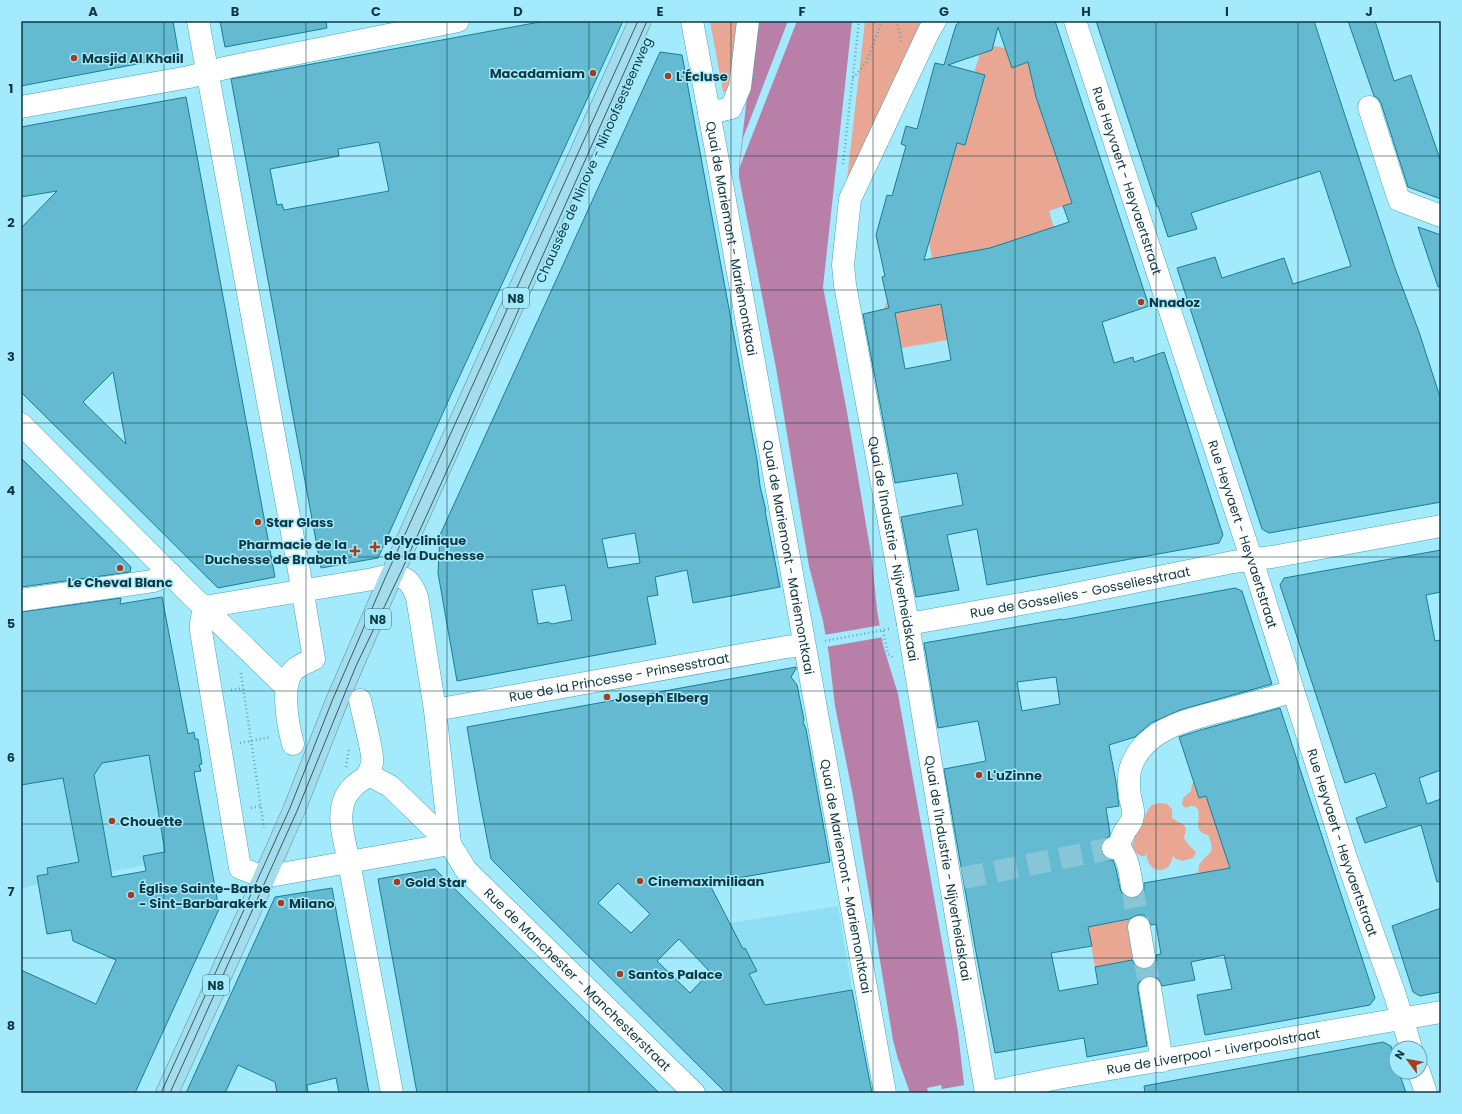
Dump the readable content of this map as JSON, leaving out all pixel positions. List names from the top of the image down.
{
  "streets": {
    "main road": ["Chaussée de Ninove - Ninoofsesteenweg", "N8"],
    "street": [
      "Rue Heyvaert - Heyvaertstraat",
      "Quai de Mariemont - Mariemontkaai",
      "Quai de l'Industrie - Nijverheidskaai",
      "Rue de Gosselies - Gosseliesstraat",
      "Rue de la Princesse - Prinsesstraat",
      "Rue de Manchester - Manchesterstraat",
      "Rue de Liverpool - Liverpoolstraat"
    ]
  },
  "crossings": [
    ["Chaussée de Ninove - Ninoofsesteenweg", "N8"],
    ["Rue Heyvaert - Heyvaertstraat", "Rue de Gosselies - Gosseliesstraat"],
    ["Rue Heyvaert - Heyvaertstraat", "Rue de Liverpool - Liverpoolstraat"],
    ["Quai de Mariemont - Mariemontkaai", "Rue de la Princesse - Prinsesstraat"],
    ["Quai de l'Industrie - Nijverheidskaai", "Rue de Gosselies - Gosseliesstraat"],
    ["Quai de l'Industrie - Nijverheidskaai", "Rue de Liverpool - Liverpoolstraat"]
  ],
  "places": {
    "other": [
      "Masjid Al Khalil",
      "Macadamiam",
      "L'Écluse",
      "Nnadoz",
      "Star Glass",
      "Le Cheval Blanc",
      "Joseph Elberg",
      "L'uZinne",
      "Chouette",
      "Cinemaximiliaan",
      "Gold Star",
      "Église Sainte-Barbe - Sint-Barbarakerk",
      "Milano",
      "Santos Palace"
    ],
    "health": ["Polyclinique de la Duchesse", "Pharmacie de la Duchesse de Brabant"]
  },
  "north": "top left",
  "grid": {
    "columns": [
      "A",
      "B",
      "C",
      "D",
      "E",
      "F",
      "G",
      "H",
      "I",
      "J"
    ],
    "rows": [
      "1",
      "2",
      "3",
      "4",
      "5",
      "6",
      "7",
      "8"
    ]
  }
}
